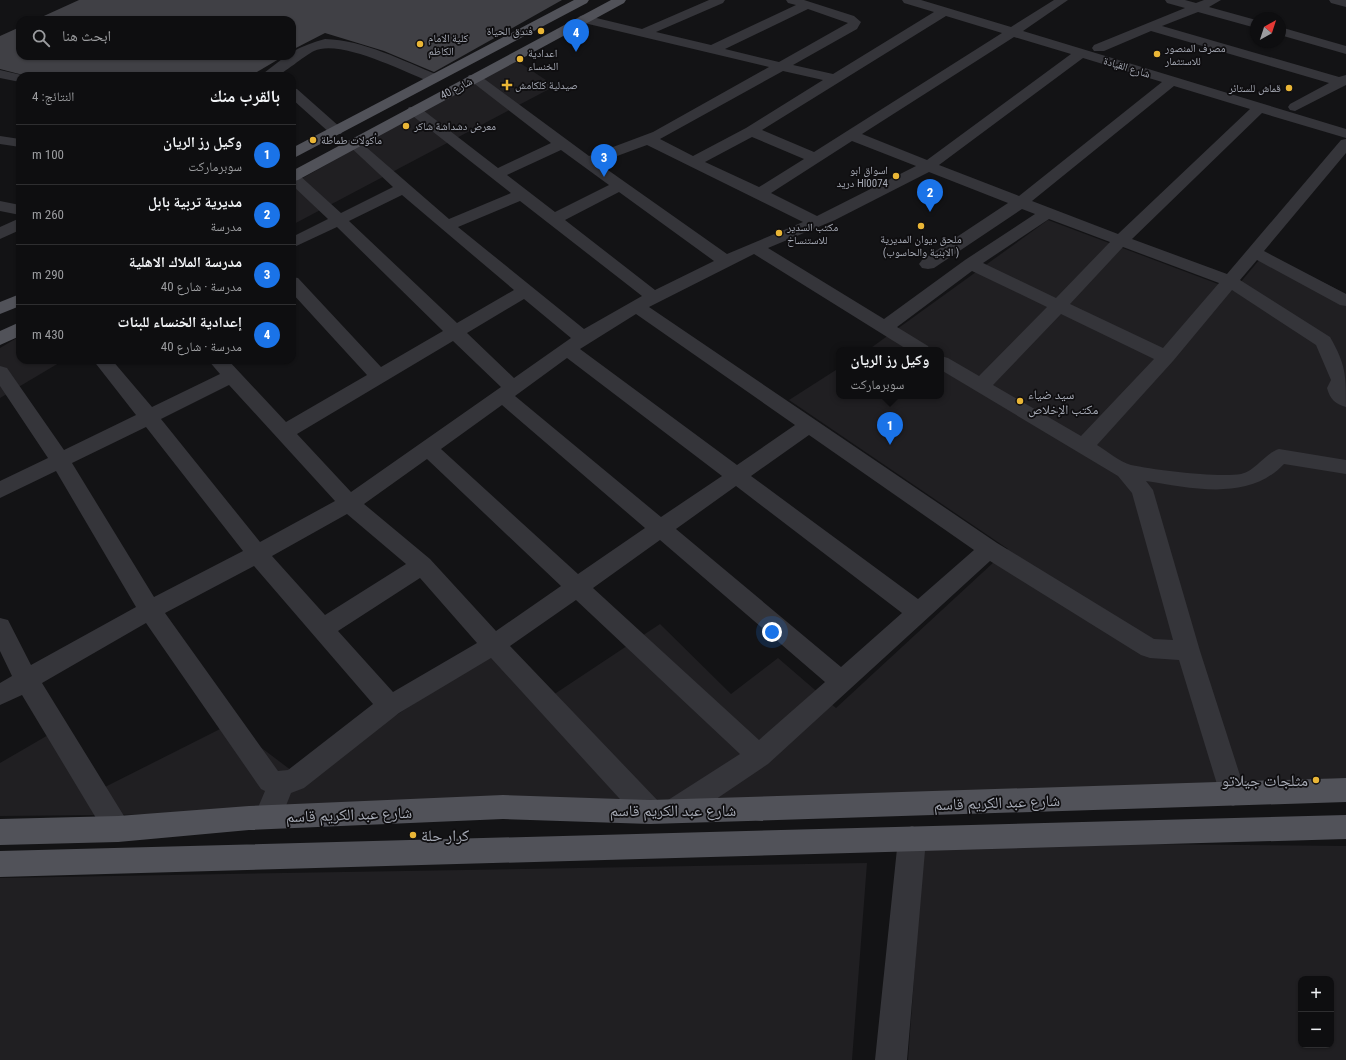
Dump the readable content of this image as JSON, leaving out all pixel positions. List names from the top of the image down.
{
  "streets": {
    "main road": ["شارع 40", "شارع عبد الكريم قاسم"],
    "street": ["شارع القيادة"]
  },
  "places": {
    "other": [
      "فندق الحياة",
      "كلية الامام الكاظم",
      "مصرف المنصور للاستثمار",
      "اعدادية الخنساء",
      "قماش للستائر",
      "معرض دشداشة شاكر",
      "مأكولات طماطة",
      "اسواق ابو دريد Hl0074",
      "ملحق ديوان المديرية (الابنية والحاسوب )",
      "مكتب السدير للاستنساخ",
      "سيد ضياء مكتب الإخلاص",
      "مثلجات جيلاتو",
      "كرار حلة"
    ],
    "health": ["صيدلية كلكامش"]
  },
  "north": "top right",
  "page": {
    "search": "ابحث هنا",
    "pins": [
      "4",
      "3",
      "2",
      "1"
    ],
    "heading": ["بالقرب منك", "النتائج: 4"],
    "list": [
      {
        "mark": "1",
        "name": "وكيل رز الريان",
        "note": "سوبرماركت",
        "value": "100 m"
      },
      {
        "mark": "2",
        "name": "مديرية تربية بابل",
        "note": "مدرسة",
        "value": "260 m"
      },
      {
        "mark": "3",
        "name": "مدرسة الملاك الاهلية",
        "note": "مدرسة · شارع 40",
        "value": "290 m"
      },
      {
        "mark": "4",
        "name": "إعدادية الخنساء للبنات",
        "note": "مدرسة · شارع 40",
        "value": "430 m"
      }
    ],
    "popup": ["وكيل رز الريان", "سوبرماركت"],
    "map_buttons": ["+", "−"]
  }
}
